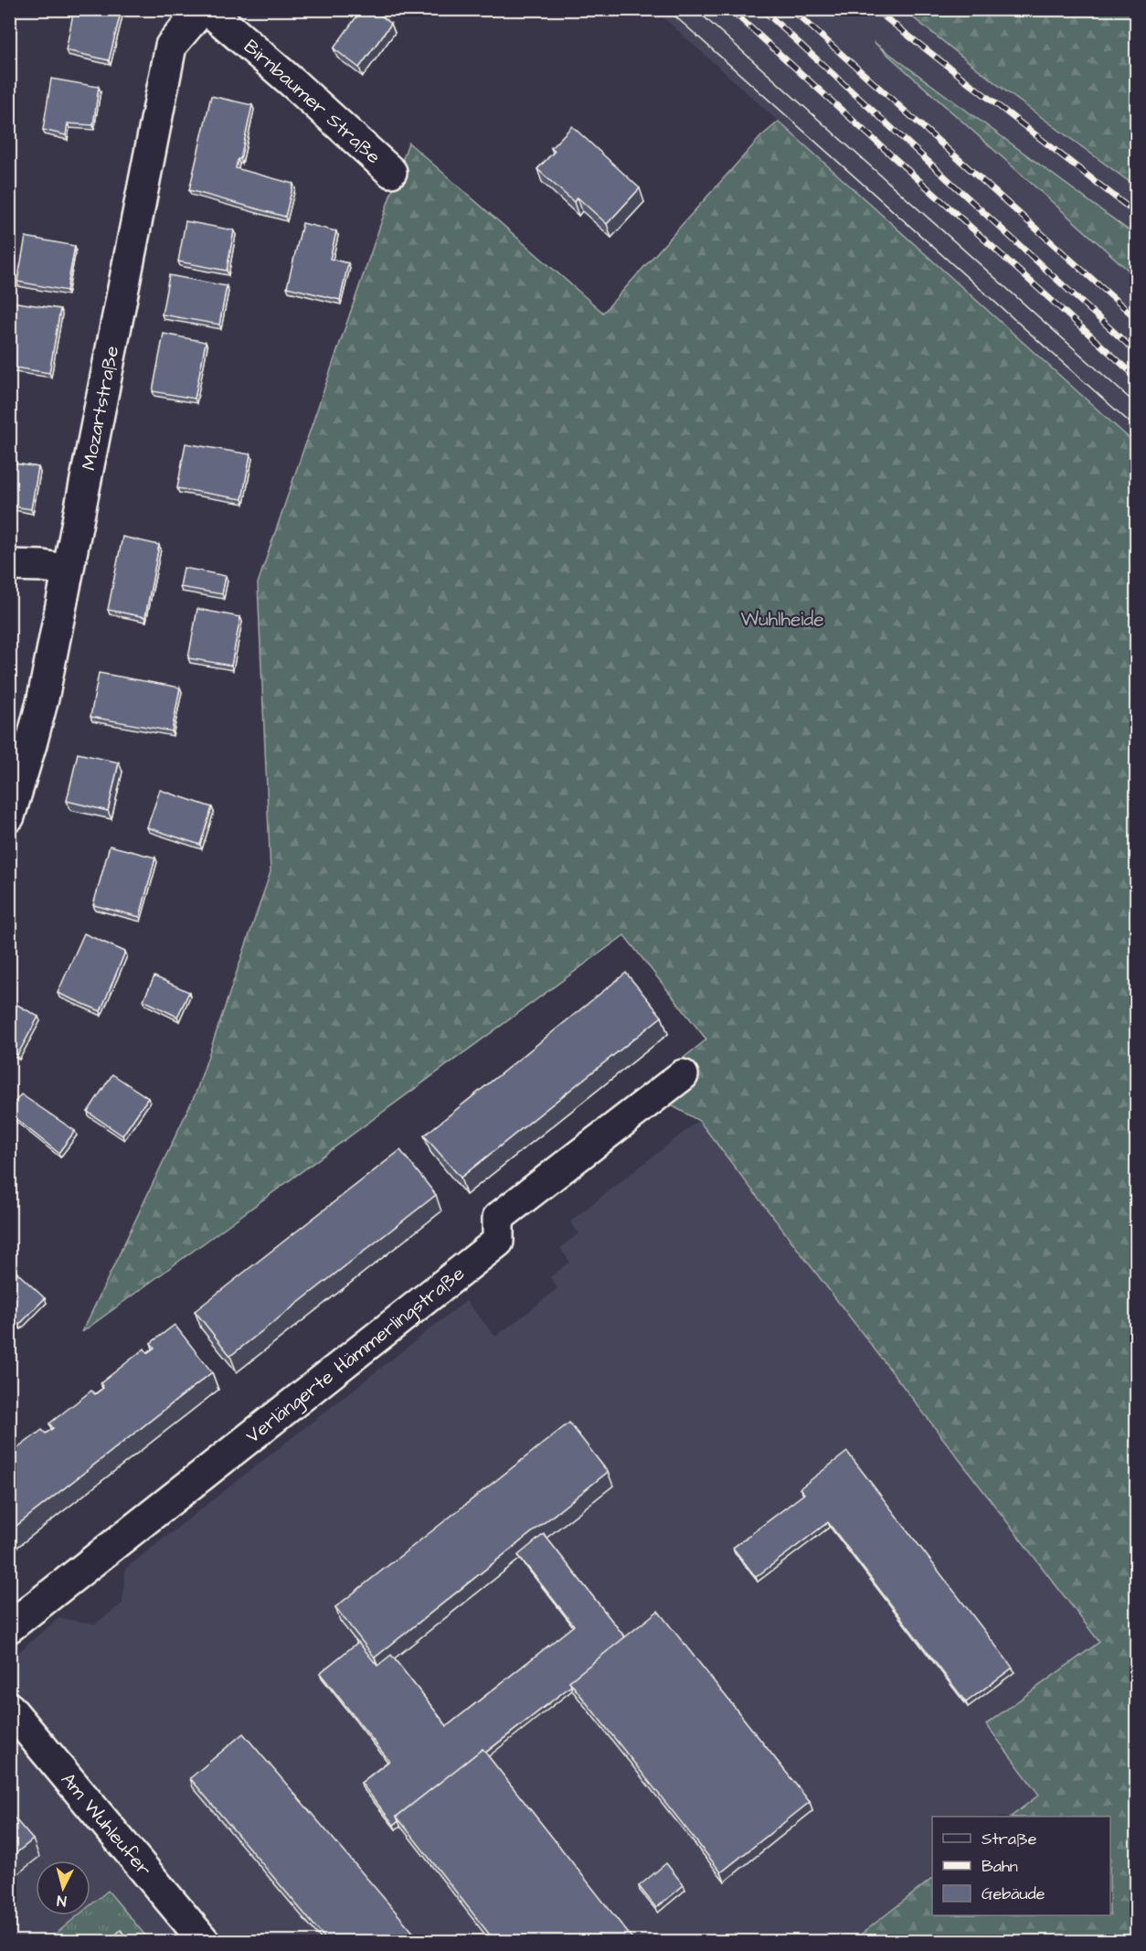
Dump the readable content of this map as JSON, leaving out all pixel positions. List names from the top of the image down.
{
  "streets": {
    "street": [
      "Birnbaumer Straße",
      "Mozartstraße",
      "Verlängerte Hämmerlingstraße",
      "Am Wuhleufer"
    ]
  },
  "parks": ["Wuhlheide"],
  "legend": ["Straße", "Bahn", "Gebäude"],
  "north": "bottom"
}
